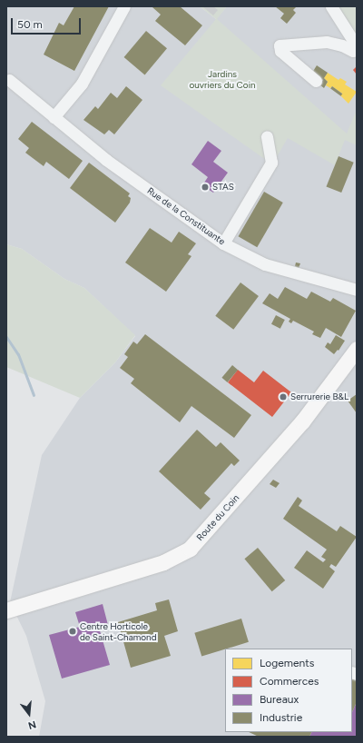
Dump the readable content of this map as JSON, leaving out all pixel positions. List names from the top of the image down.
{
  "streets": {
    "main road": ["Route du Coin"],
    "street": ["Rue de la Constituante"]
  },
  "parks": ["Jardins ouvriers du Coin"],
  "places": ["STAS", "Serrurerie B&L", "Centre Horticole de Saint-Chamond"],
  "legend": [
    "Logements",
    "Commerces",
    "Bureaux",
    "Industrie"
  ],
  "scale_bar": "50 m",
  "north": "bottom"
}
